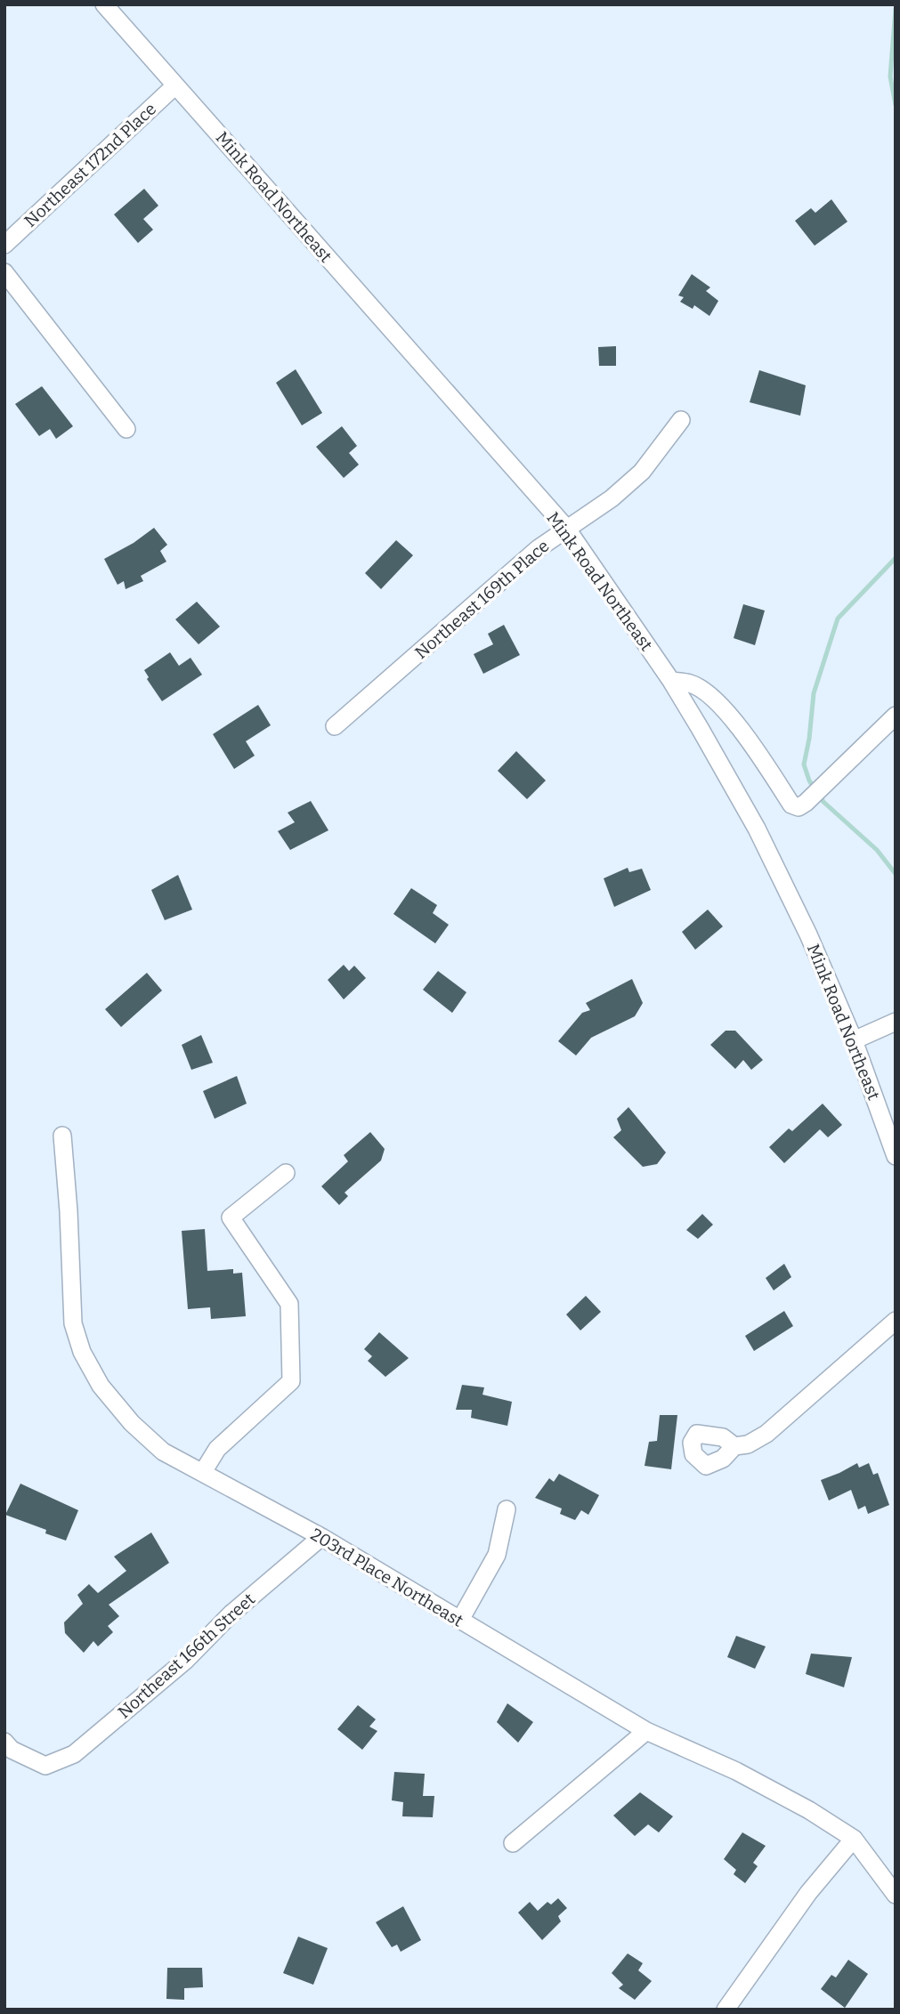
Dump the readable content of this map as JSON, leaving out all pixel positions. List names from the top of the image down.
{
  "streets": {
    "street": [
      "Northeast 172nd Place",
      "Mink Road Northeast",
      "Northeast 169th Place",
      "203rd Place Northeast",
      "Northeast 166th Street"
    ]
  },
  "crossings": [
    ["Northeast 172nd Place", "Mink Road Northeast"],
    ["Mink Road Northeast", "Northeast 169th Place"],
    ["203rd Place Northeast", "Northeast 166th Street"]
  ]
}
